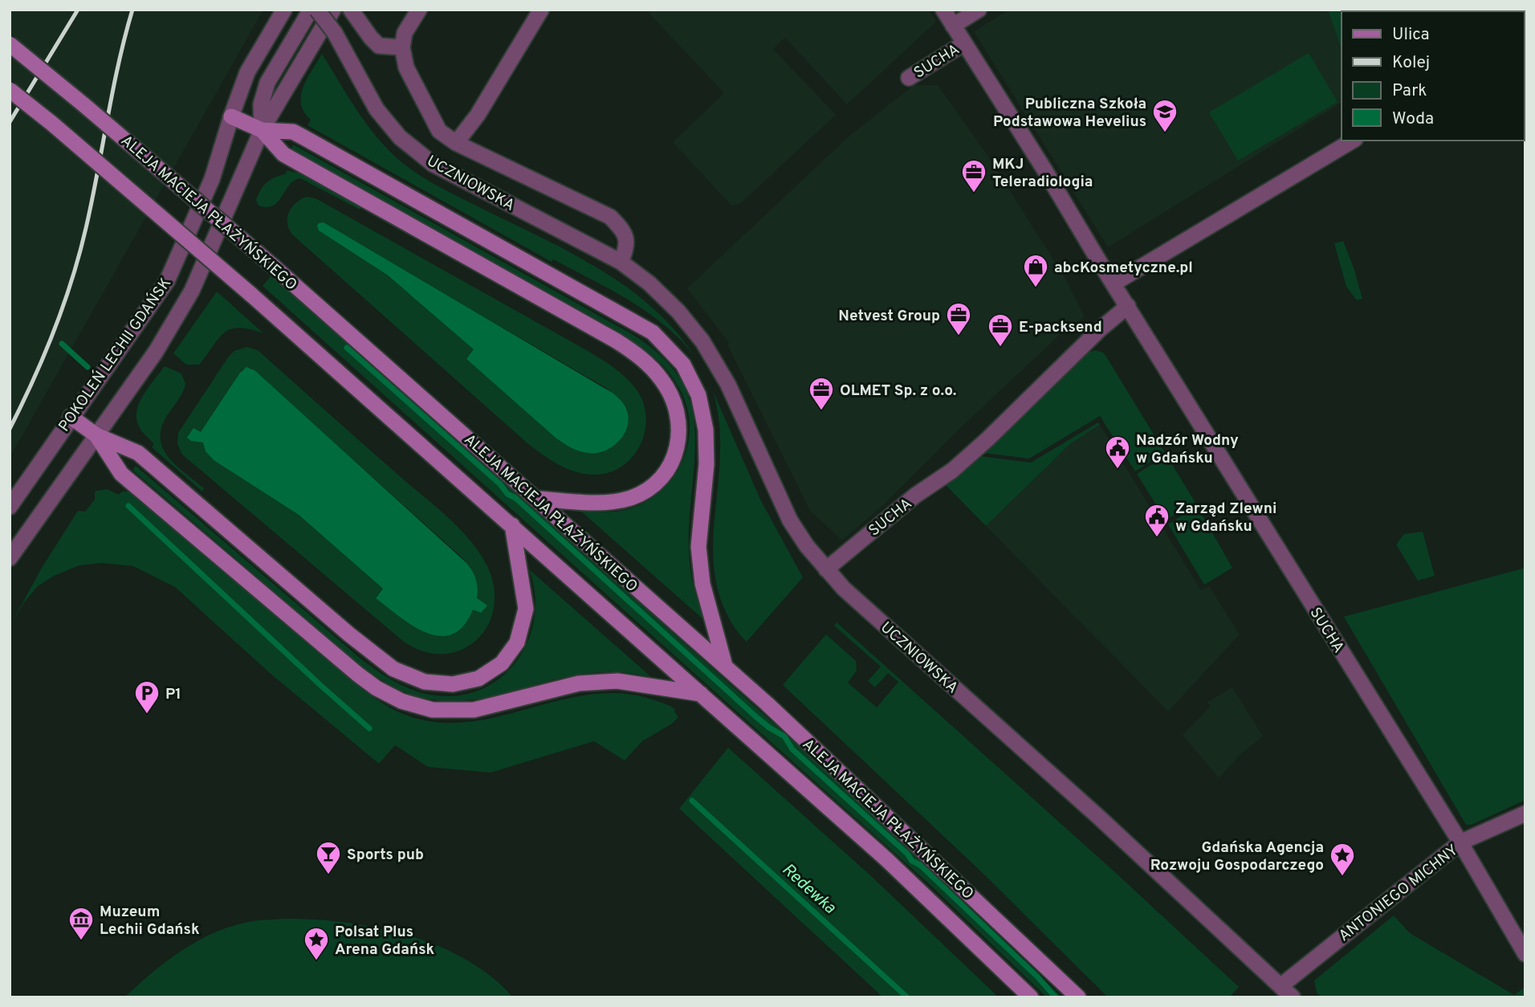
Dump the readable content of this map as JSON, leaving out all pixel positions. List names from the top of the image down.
{
  "streets": {
    "main road": ["ALEJA MACIEJA PŁAŻYŃSKIEGO"],
    "street": [
      "SUCHA",
      "UCZNIOWSKA",
      "POKOLEŃ LECHII GDAŃSK",
      "ANTONIEGO MICHNY"
    ]
  },
  "crossings": [
    ["SUCHA", "UCZNIOWSKA"],
    ["SUCHA", "ANTONIEGO MICHNY"],
    ["UCZNIOWSKA", "ANTONIEGO MICHNY"]
  ],
  "water": ["Redewka"],
  "places": {
    "school or university": ["Publiczna Szkoła Podstawowa Hevelius"],
    "office": [
      "MKJ Teleradiologia",
      "Netvest Group",
      "E-packsend",
      "OLMET Sp. z o.o."
    ],
    "shop": ["abcKosmetyczne.pl"],
    "public building": ["Nadzór Wodny w Gdańsku", "Zarząd Zlewni w Gdańsku"],
    "parking": ["P1"],
    "bar": ["Sports pub"],
    "place": ["Gdańska Agencja Rozwoju Gospodarczego", "Polsat Plus Arena Gdańsk"],
    "museum": ["Muzeum Lechii Gdańsk"]
  },
  "legend": [
    "Ulica",
    "Kolej",
    "Park",
    "Woda"
  ]
}
